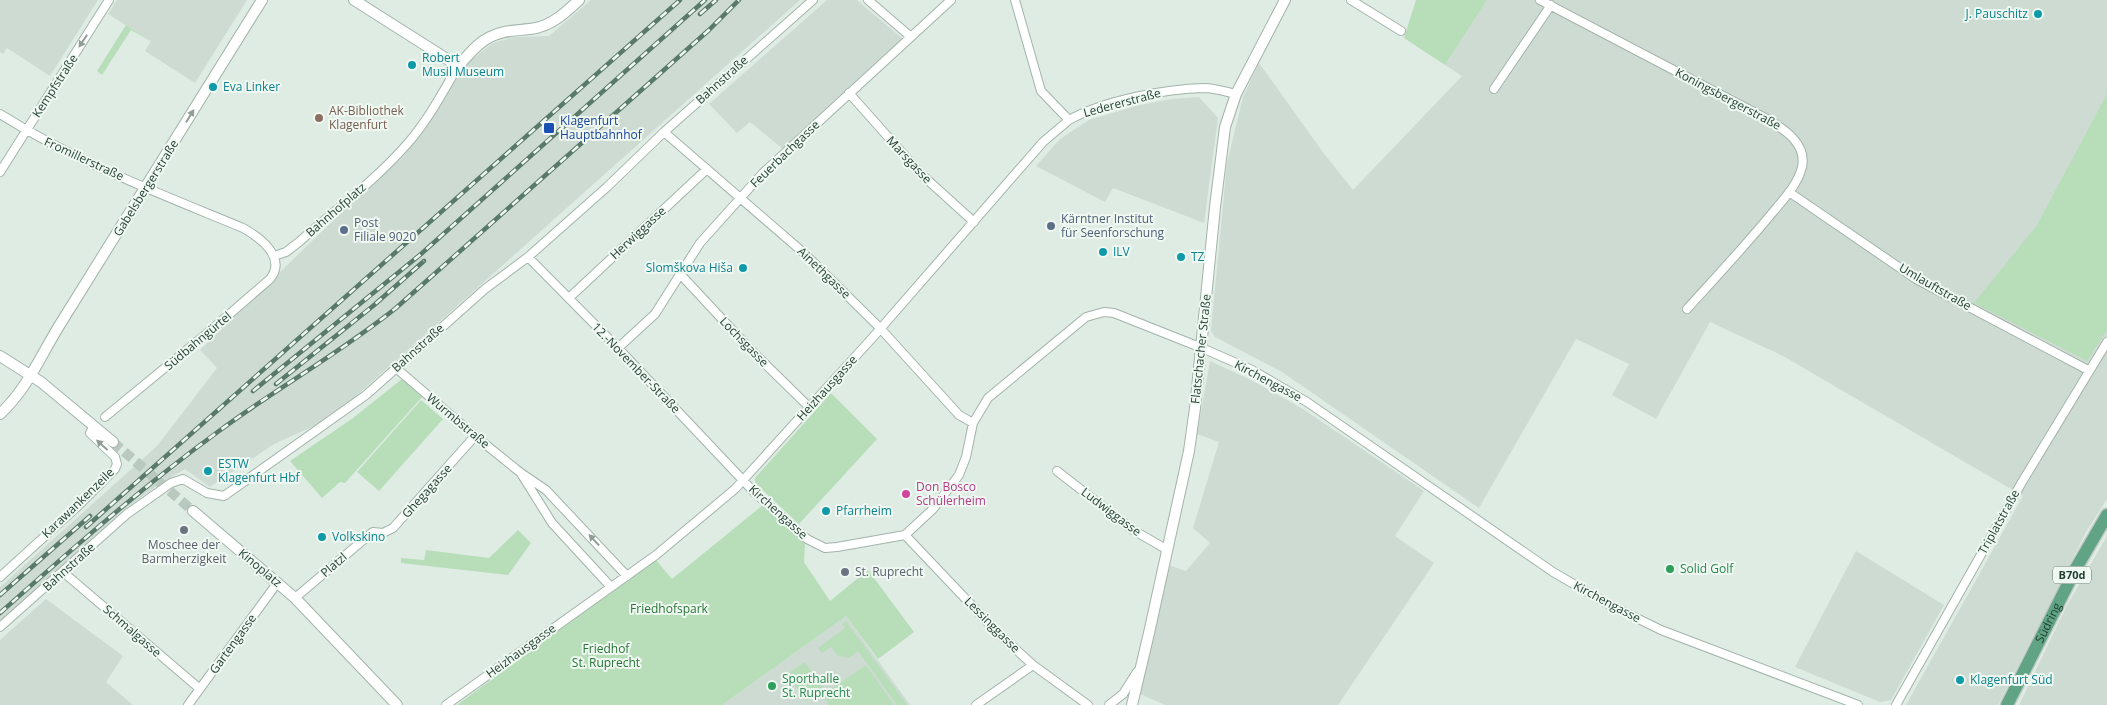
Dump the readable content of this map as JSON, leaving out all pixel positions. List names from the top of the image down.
{
  "streets": {
    "main road": ["B70d", "Südring"],
    "street": [
      "Bahnstraße",
      "Kempfstraße",
      "Koningsbergerstraße",
      "Ledererstraße",
      "Feuerbachgasse",
      "Fromillerstraße",
      "Marsgasse",
      "Gabelsbergerstraße",
      "Bahnhofplatz",
      "Herwiggasse",
      "Ainethgasse",
      "Umlauftstraße",
      "Südbahngürtel",
      "Lochsgasse",
      "Flatschacher Straße",
      "12.-November-Straße",
      "Kirchengasse",
      "Heizhausgasse",
      "Wurmbstraße",
      "Ghegagasse",
      "Karawankenzeile",
      "Ludwiggasse",
      "Triplatstraße",
      "Platzl",
      "Kinoplatz",
      "Lessinggasse",
      "Schmalgasse",
      "Gartengasse"
    ]
  },
  "crossings": [
    ["Bahnstraße", "Ainethgasse"],
    ["Bahnstraße", "12.-November-Straße"],
    ["Bahnstraße", "Wurmbstraße"],
    ["Bahnstraße", "Schmalgasse"],
    ["Kempfstraße", "Fromillerstraße"],
    ["Koningsbergerstraße", "Umlauftstraße"],
    ["Ledererstraße", "Flatschacher Straße"],
    ["Ledererstraße", "Heizhausgasse"],
    ["Feuerbachgasse", "Marsgasse"],
    ["Feuerbachgasse", "Ainethgasse"],
    ["Feuerbachgasse", "Lochsgasse"],
    ["Feuerbachgasse", "12.-November-Straße"],
    ["Fromillerstraße", "Gabelsbergerstraße"],
    ["Fromillerstraße", "Bahnhofplatz"],
    ["Fromillerstraße", "Südbahngürtel"],
    ["Marsgasse", "Heizhausgasse"],
    ["Bahnhofplatz", "Südbahngürtel"],
    ["Herwiggasse", "Ainethgasse"],
    ["Herwiggasse", "12.-November-Straße"],
    ["Ainethgasse", "Kirchengasse"],
    ["Ainethgasse", "Heizhausgasse"],
    ["Umlauftstraße", "Triplatstraße"],
    ["Lochsgasse", "Heizhausgasse"],
    ["Flatschacher Straße", "Kirchengasse"],
    ["Flatschacher Straße", "Ludwiggasse"],
    ["12.-November-Straße", "Kirchengasse"],
    ["12.-November-Straße", "Heizhausgasse"],
    ["Kirchengasse", "Heizhausgasse"],
    ["Kirchengasse", "Lessinggasse"],
    ["Heizhausgasse", "Wurmbstraße"],
    ["Wurmbstraße", "Ghegagasse"],
    ["Ghegagasse", "Platzl"],
    ["Platzl", "Kinoplatz"],
    ["Kinoplatz", "Gartengasse"],
    ["Schmalgasse", "Gartengasse"]
  ],
  "one_way": ["Kempfstraße", "Gabelsbergerstraße", "Karawankenzeile"],
  "parks": ["Friedhofspark", "Friedhof St. Ruprecht"],
  "places": {
    "other": [
      "J. Pauschitz",
      "Robert Musil Museum",
      "Eva Linker",
      "AK-Bibliothek Klagenfurt",
      "Kärntner Institut für Seenforschung",
      "Post Filiale 9020",
      "ILV",
      "TZ",
      "Slomškova Hiša",
      "ESTW Klagenfurt Hbf",
      "Don Bosco Schülerheim",
      "Pfarrheim",
      "Moschee der Barmherzigkeit",
      "Volkskino",
      "Solid Golf",
      "St. Ruprecht",
      "Klagenfurt Süd",
      "Sporthalle St. Ruprecht"
    ],
    "transit": ["Klagenfurt Hauptbahnhof"]
  }
}
